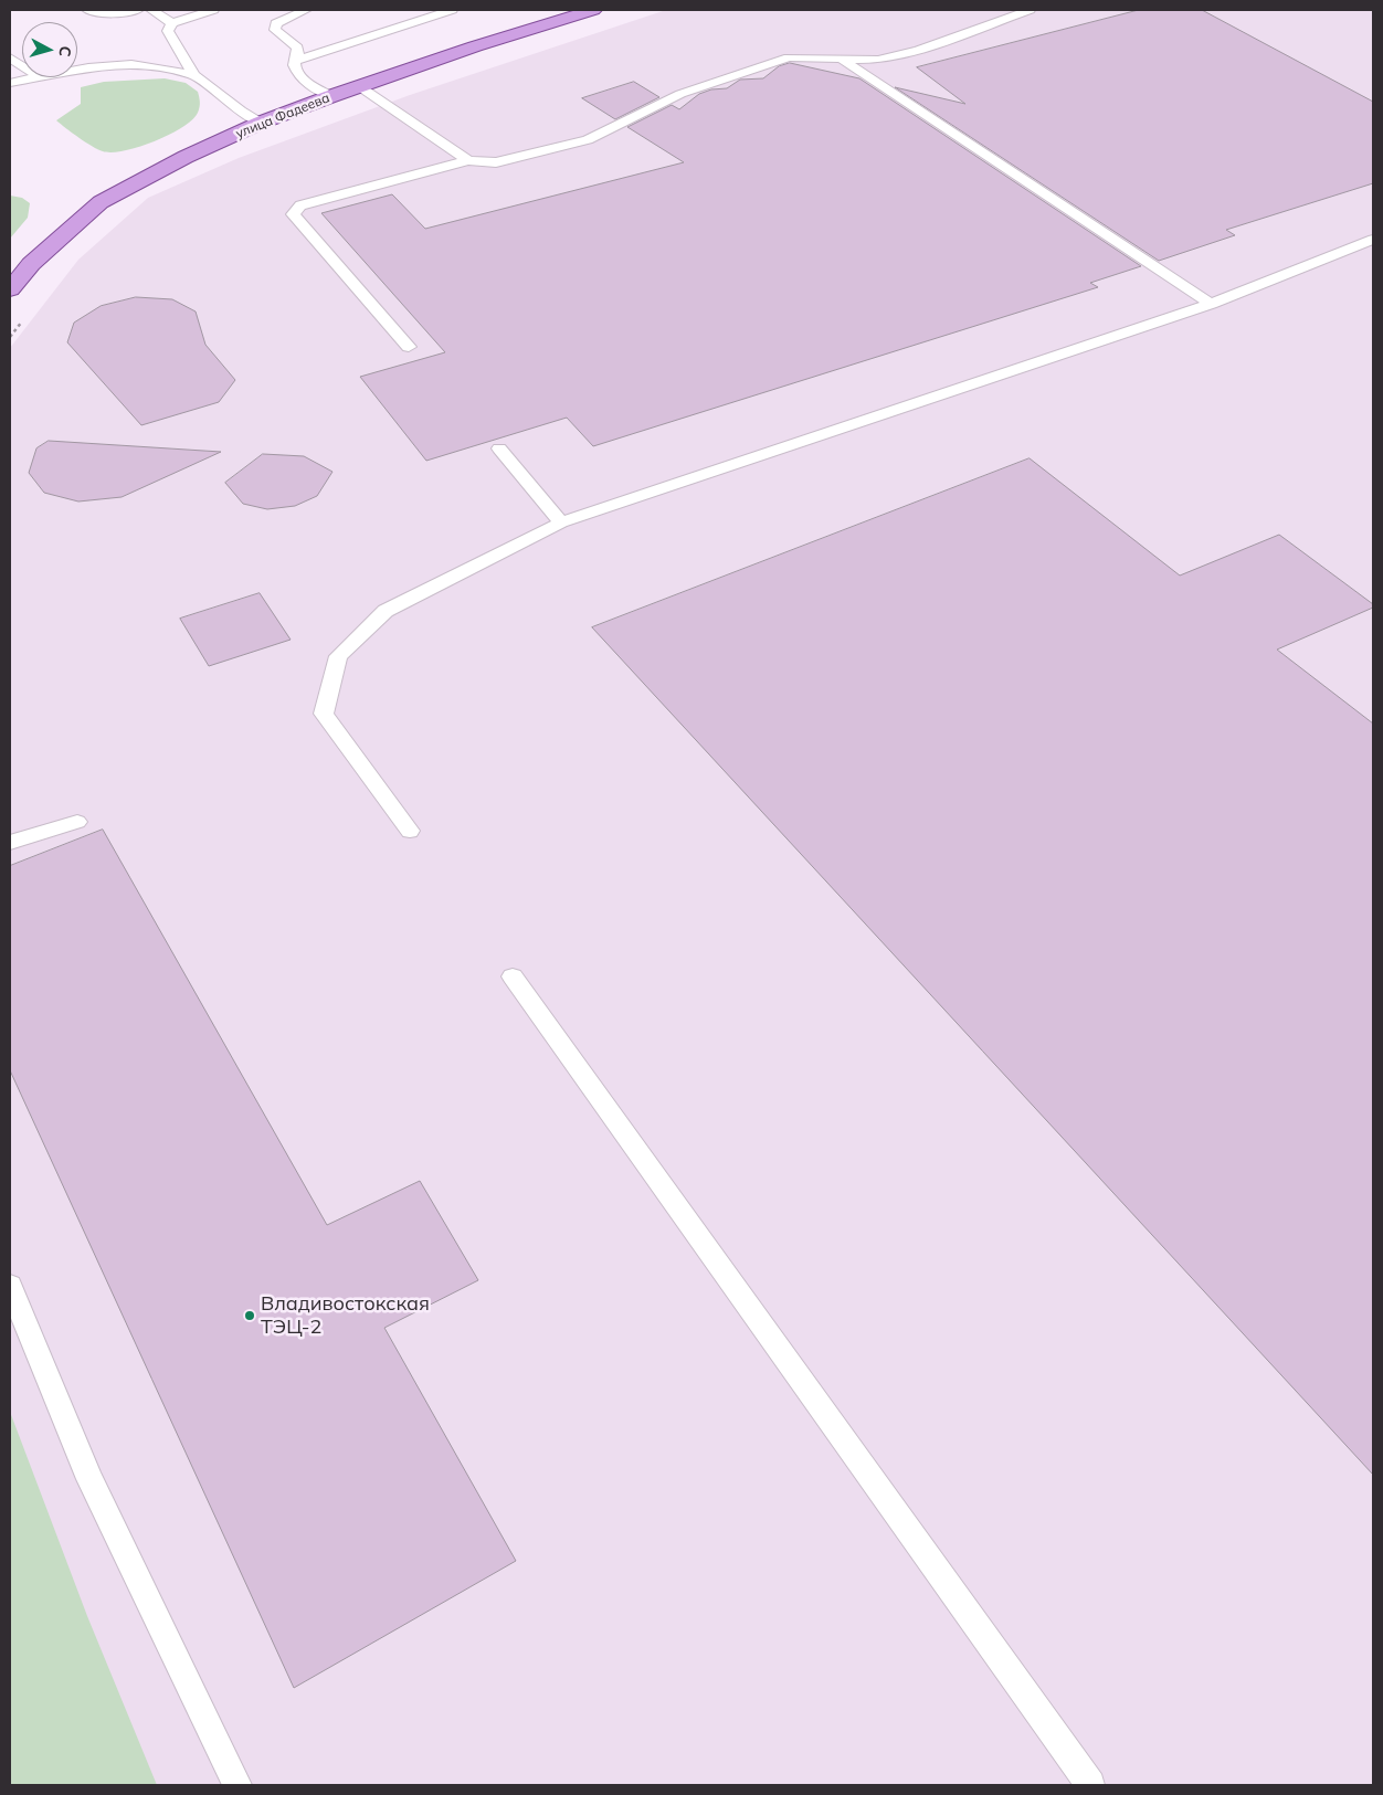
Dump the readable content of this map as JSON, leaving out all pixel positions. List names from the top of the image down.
{
  "streets": {
    "main road": ["улица Фадеева"]
  },
  "places": ["Владивостокская ТЭЦ-2"],
  "north": "right"
}
